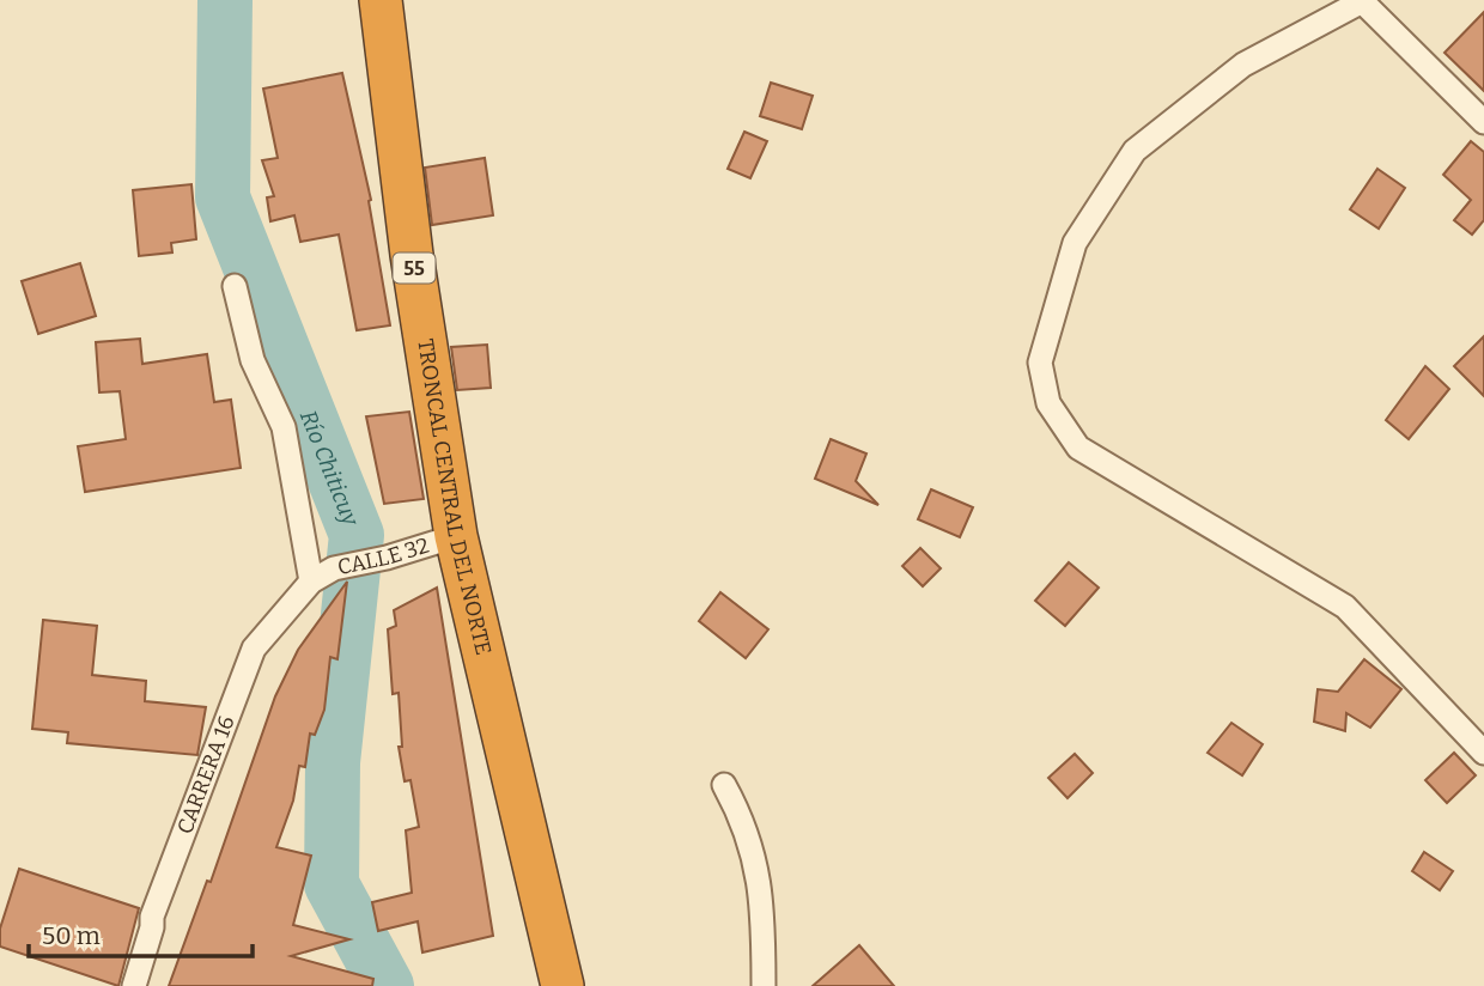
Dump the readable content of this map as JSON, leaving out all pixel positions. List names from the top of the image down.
{
  "streets": {
    "highway": ["55", "TRONCAL CENTRAL DEL NORTE"],
    "street": ["CALLE 32", "CARRERA 16"]
  },
  "crossings": [
    ["TRONCAL CENTRAL DEL NORTE", "CALLE 32"],
    ["CALLE 32", "CARRERA 16"]
  ],
  "water": ["Río Chiticuy"],
  "scale_bar": "50 m"
}
